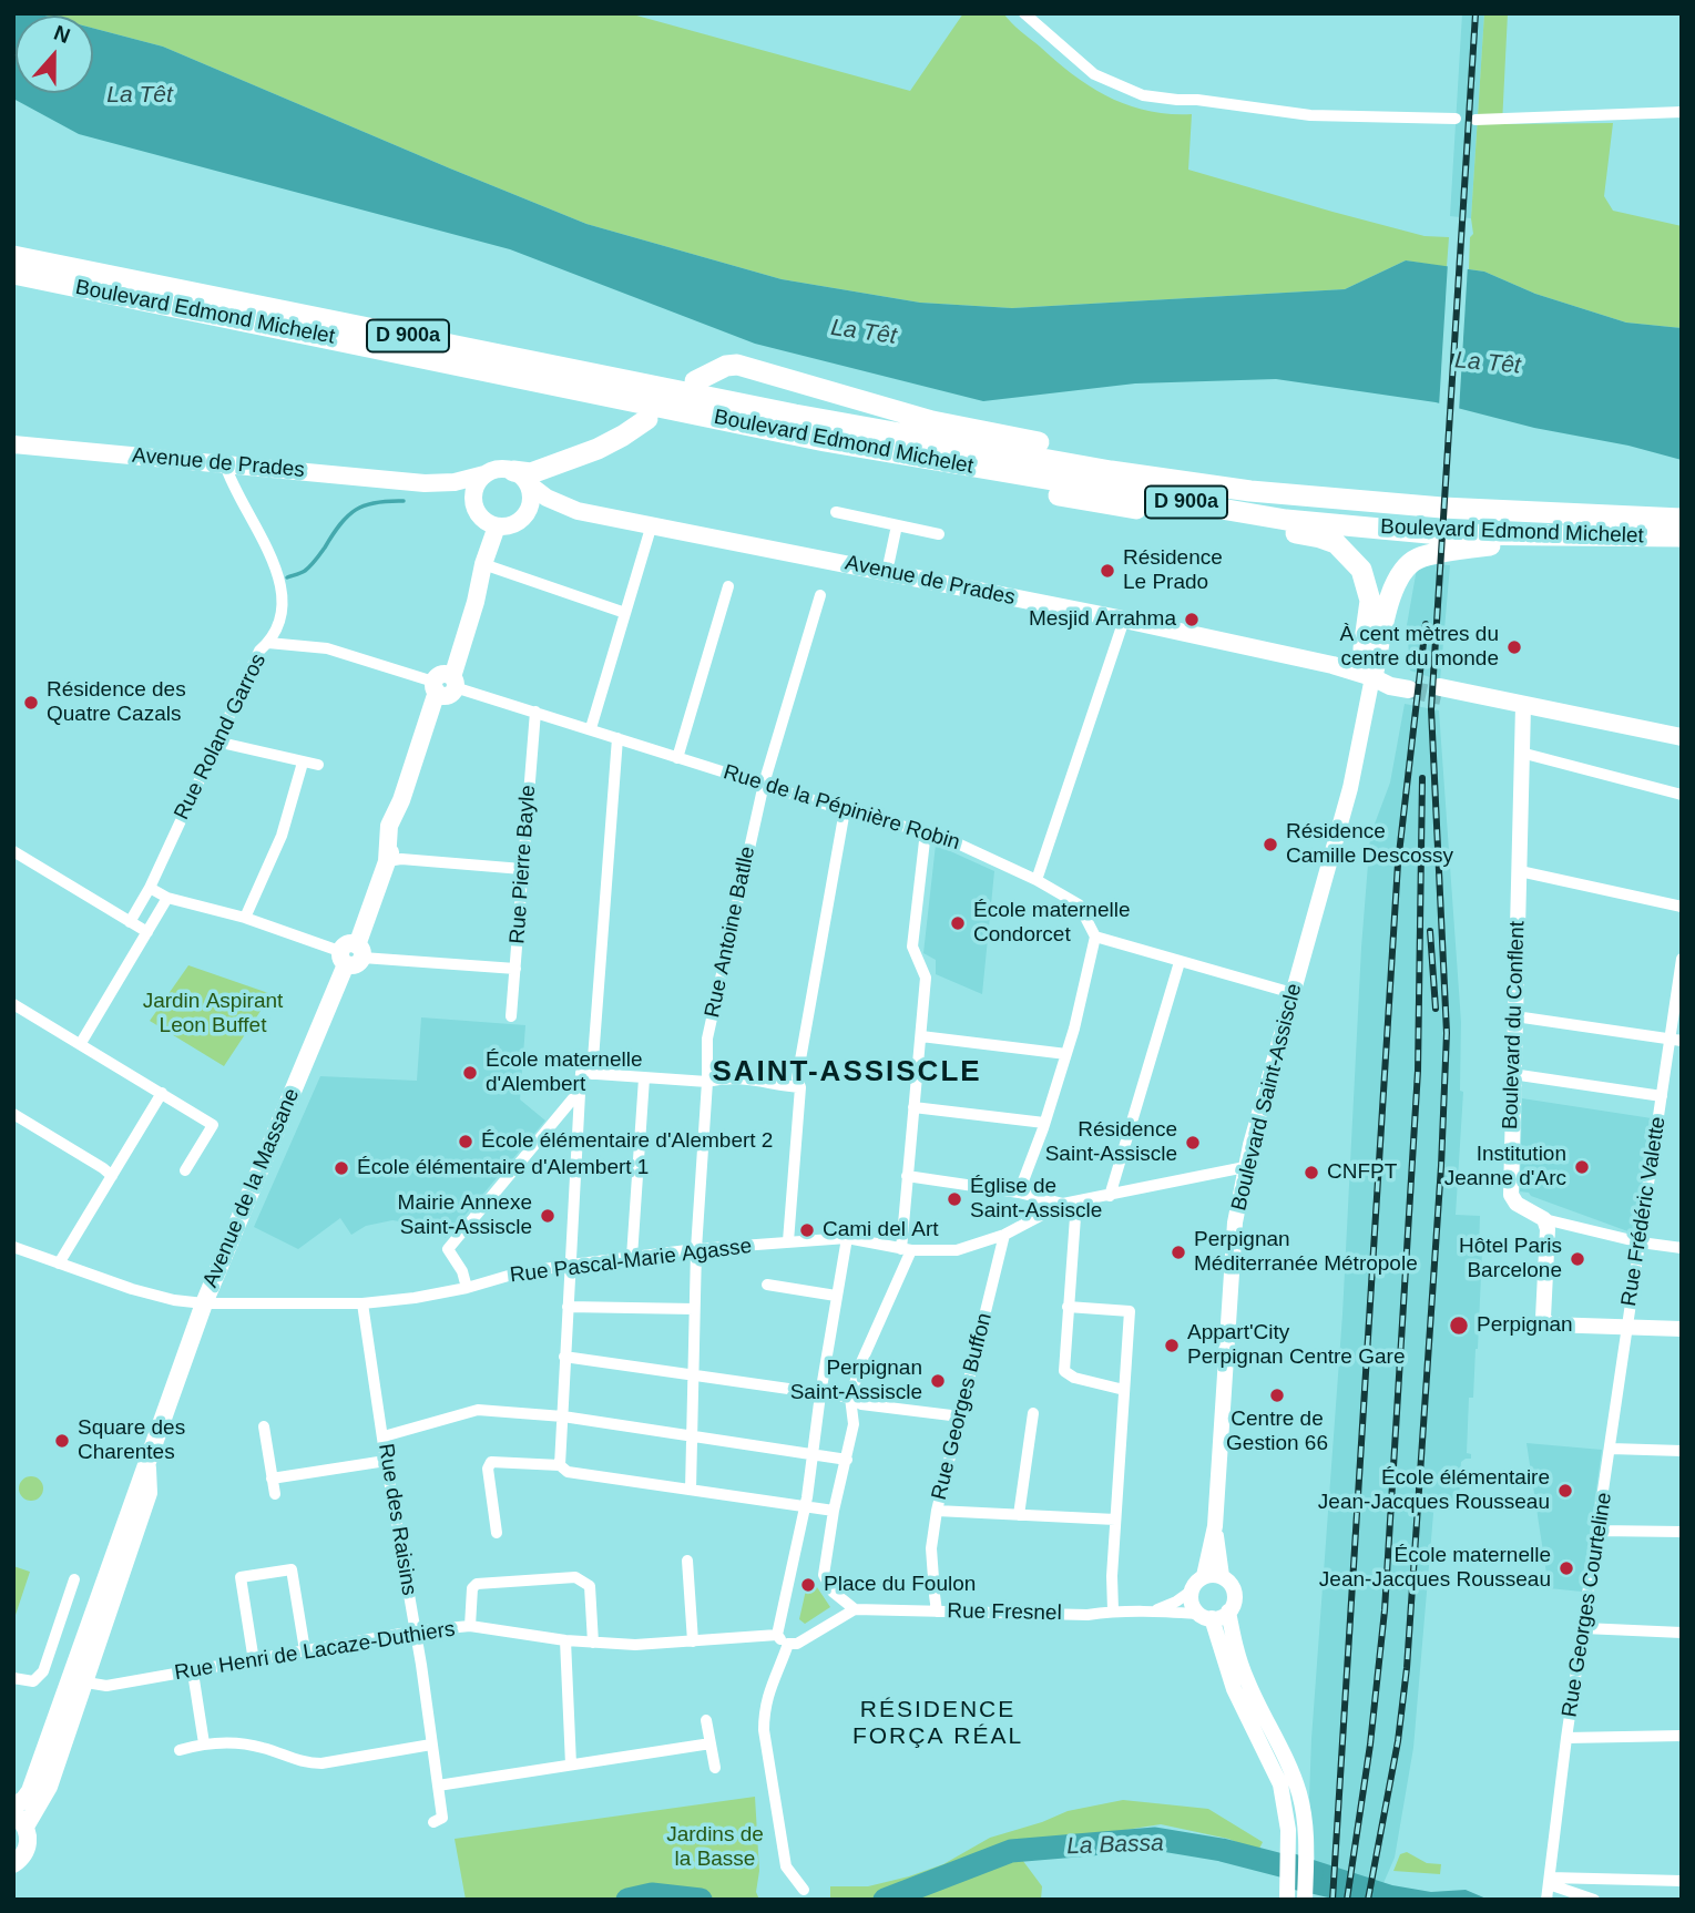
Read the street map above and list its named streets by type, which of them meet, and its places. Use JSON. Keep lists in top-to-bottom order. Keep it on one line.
{"streets":{"highway":["Boulevard Edmond Michelet","D 900a"],"main road":["Avenue de Prades","Avenue de la Massane"],"street":["Rue Roland Garros","Rue de la Pépinière Robin","Rue Pierre Bayle","Rue Antoine Batlle","Boulevard du Conflent","Boulevard Saint-Assiscle","Rue Frédéric Valette","Rue Pascal-Marie Agasse","Rue Georges Buffon","Rue des Raisins","Rue Georges Courteline","Rue Fresnel","Rue Henri de Lacaze-Duthiers"]},"crossings":[["Avenue de Prades","Rue Roland Garros"],["Avenue de Prades","Boulevard Saint-Assiscle"],["Avenue de Prades","Avenue de la Massane"],["Rue Roland Garros","Rue de la Pépinière Robin"],["Rue de la Pépinière Robin","Rue Pierre Bayle"],["Rue de la Pépinière Robin","Rue Antoine Batlle"],["Rue de la Pépinière Robin","Avenue de la Massane"],["Rue Antoine Batlle","Rue Pascal-Marie Agasse"],["Boulevard Saint-Assiscle","Rue Pascal-Marie Agasse"],["Boulevard Saint-Assiscle","Rue Fresnel"],["Avenue de la Massane","Rue Pascal-Marie Agasse"],["Avenue de la Massane","Rue Henri de Lacaze-Duthiers"],["Rue Frédéric Valette","Rue Georges Courteline"],["Rue Pascal-Marie Agasse","Rue Georges Buffon"],["Rue Pascal-Marie Agasse","Rue des Raisins"],["Rue des Raisins","Rue Henri de Lacaze-Duthiers"]],"districts":["SAINT-ASSISCLE","RÉSIDENCE FORÇA RÉAL"],"water":["La Têt","La Bassa"],"parks":["Jardin Aspirant Leon Buffet","Jardins de la Basse"],"places":["Résidence Le Prado","Mesjid Arrahma","À cent mètres du centre du monde","Résidence des Quatre Cazals","Résidence Camille Descossy","École maternelle Condorcet","École maternelle d'Alembert","École élémentaire d'Alembert 2","Résidence Saint-Assiscle","Institution Jeanne d'Arc","École élémentaire d'Alembert 1","CNFPT","Église de Saint-Assiscle","Mairie Annexe Saint-Assiscle","Cami del Art","Perpignan Méditerranée Métropole","Hôtel Paris Barcelone","Perpignan","Appart'City Perpignan Centre Gare","Perpignan Saint-Assiscle","Centre de Gestion 66","Square des Charentes","École élémentaire Jean-Jacques Rousseau","École maternelle Jean-Jacques Rousseau","Place du Foulon"],"north":"top"}
